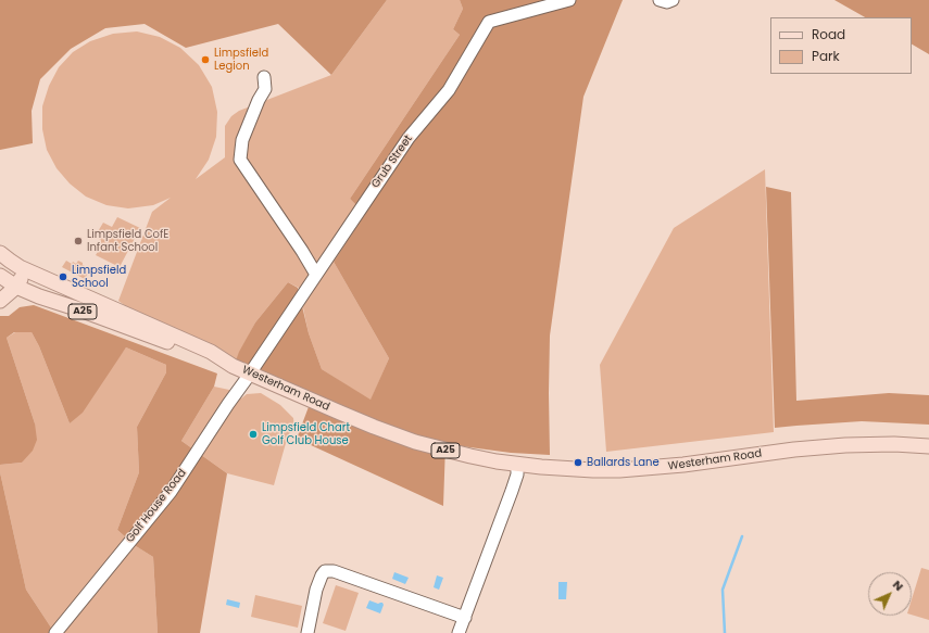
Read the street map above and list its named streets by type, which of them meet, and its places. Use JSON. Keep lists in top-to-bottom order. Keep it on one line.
{"streets":{"main road":["A25","Westerham Road"],"street":["Grub Street","Golf House Road"]},"crossings":[["Grub Street","Westerham Road"],["Grub Street","Golf House Road"],["Westerham Road","Golf House Road"]],"places":["Limpsfield Legion","Limpsfield CofE Infant School","Limpsfield School","Limpsfield Chart Golf Club House","Ballards Lane"],"legend":["Road","Park"],"north":"top right"}
